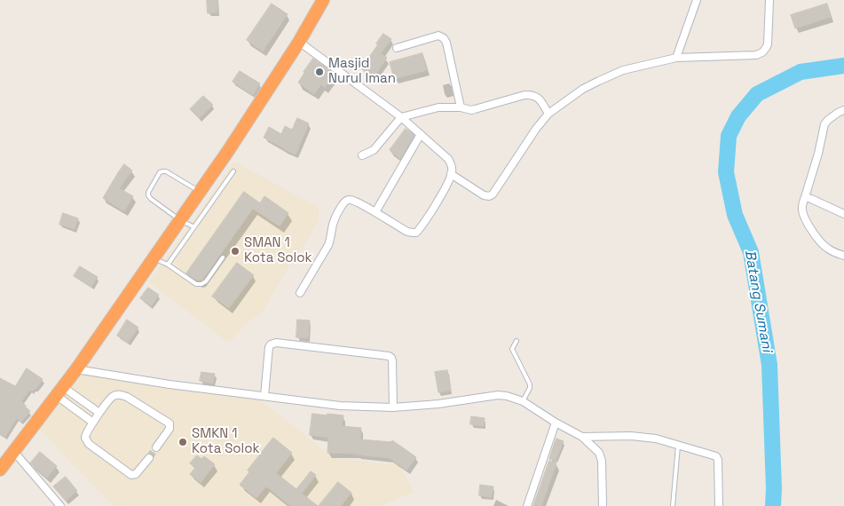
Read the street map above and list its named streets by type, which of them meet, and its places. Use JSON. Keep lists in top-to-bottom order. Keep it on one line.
{"water":["Batang Sumani"],"places":["Masjid Nurul Iman","SMAN 1 Kota Solok","SMKN 1 Kota Solok"]}
